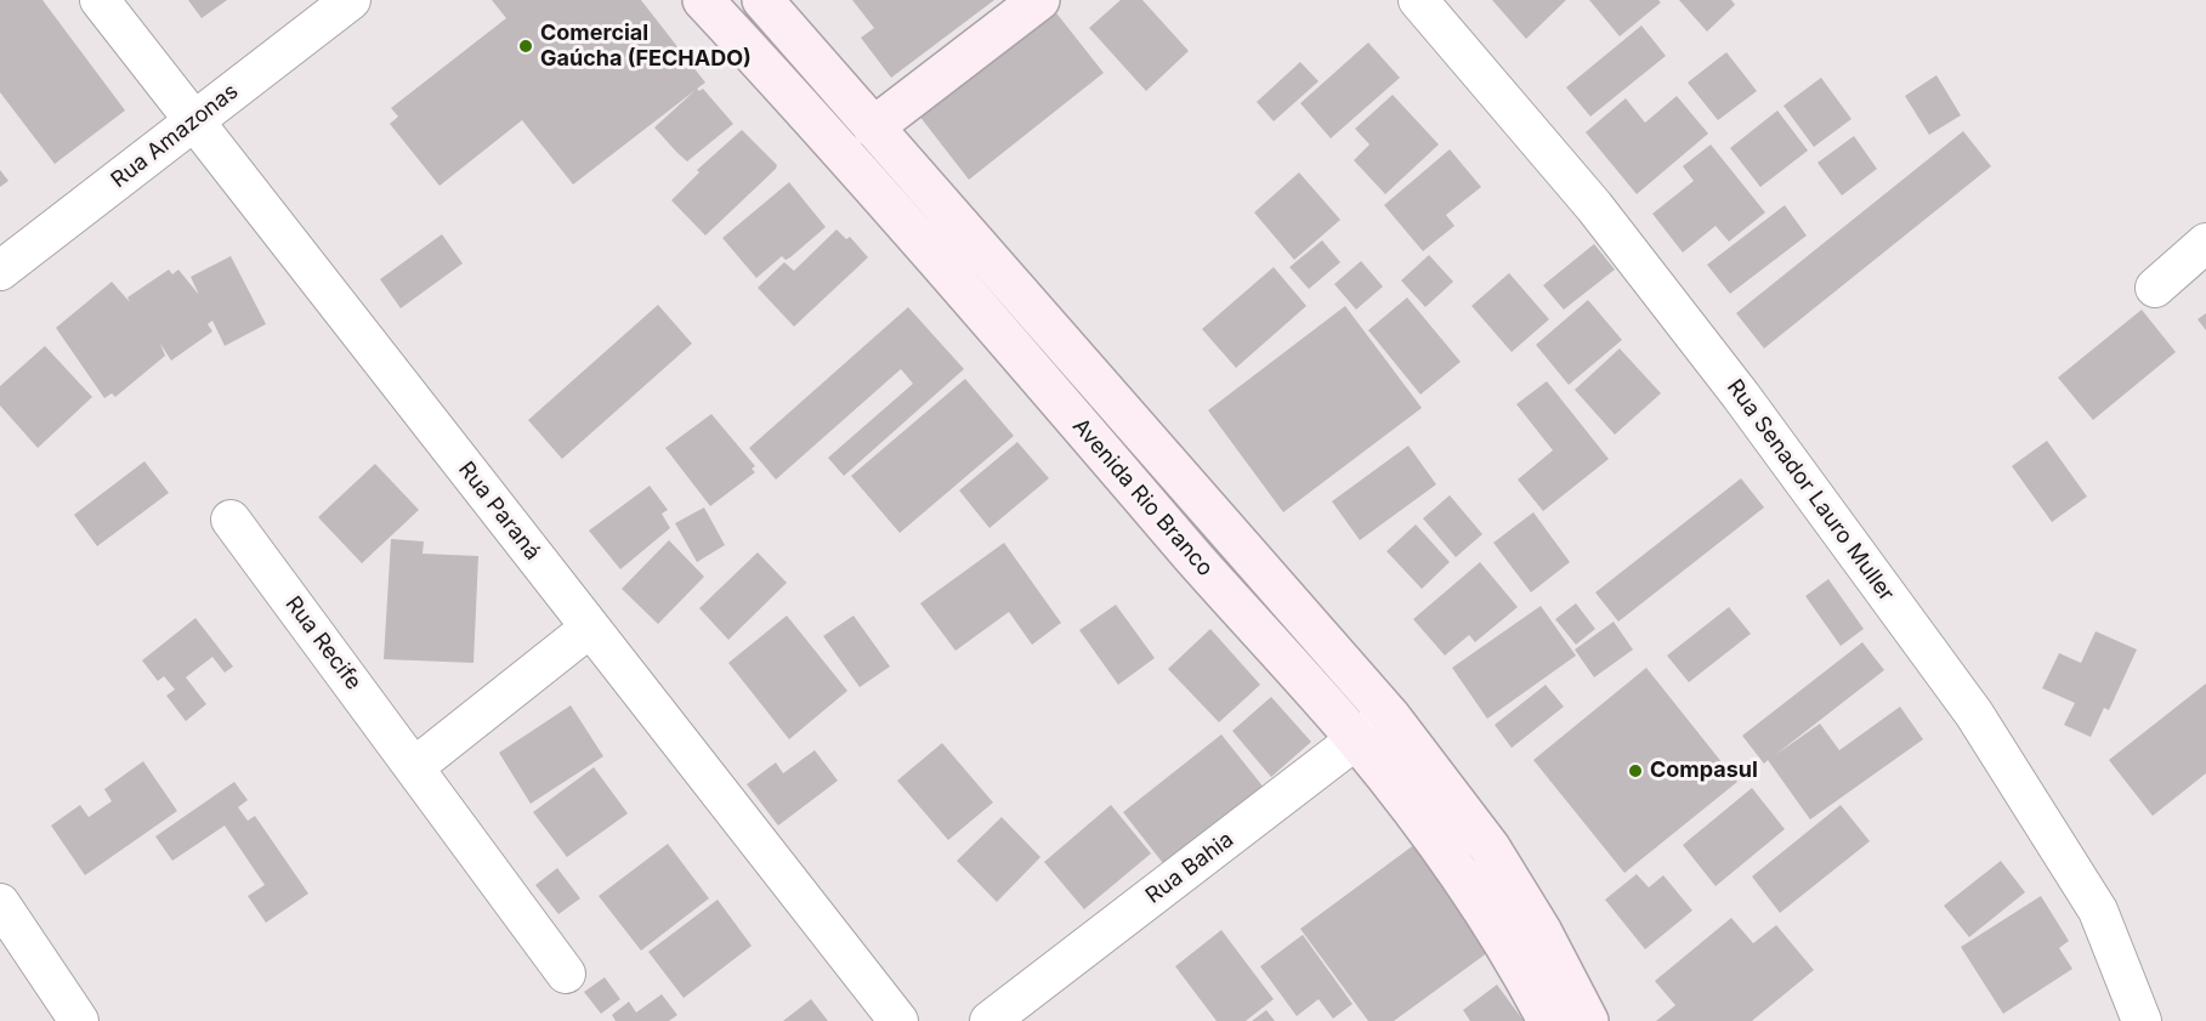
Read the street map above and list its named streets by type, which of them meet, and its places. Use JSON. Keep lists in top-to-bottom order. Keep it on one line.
{"streets":{"main road":["Avenida Rio Branco"],"street":["Rua Amazonas","Rua Senador Lauro Muller","Rua Paraná","Rua Recife","Rua Bahia"]},"crossings":[["Rua Amazonas","Rua Paraná"],["Avenida Rio Branco","Rua Bahia"]],"places":["Comercial Gaúcha (FECHADO)","Compasul"]}
